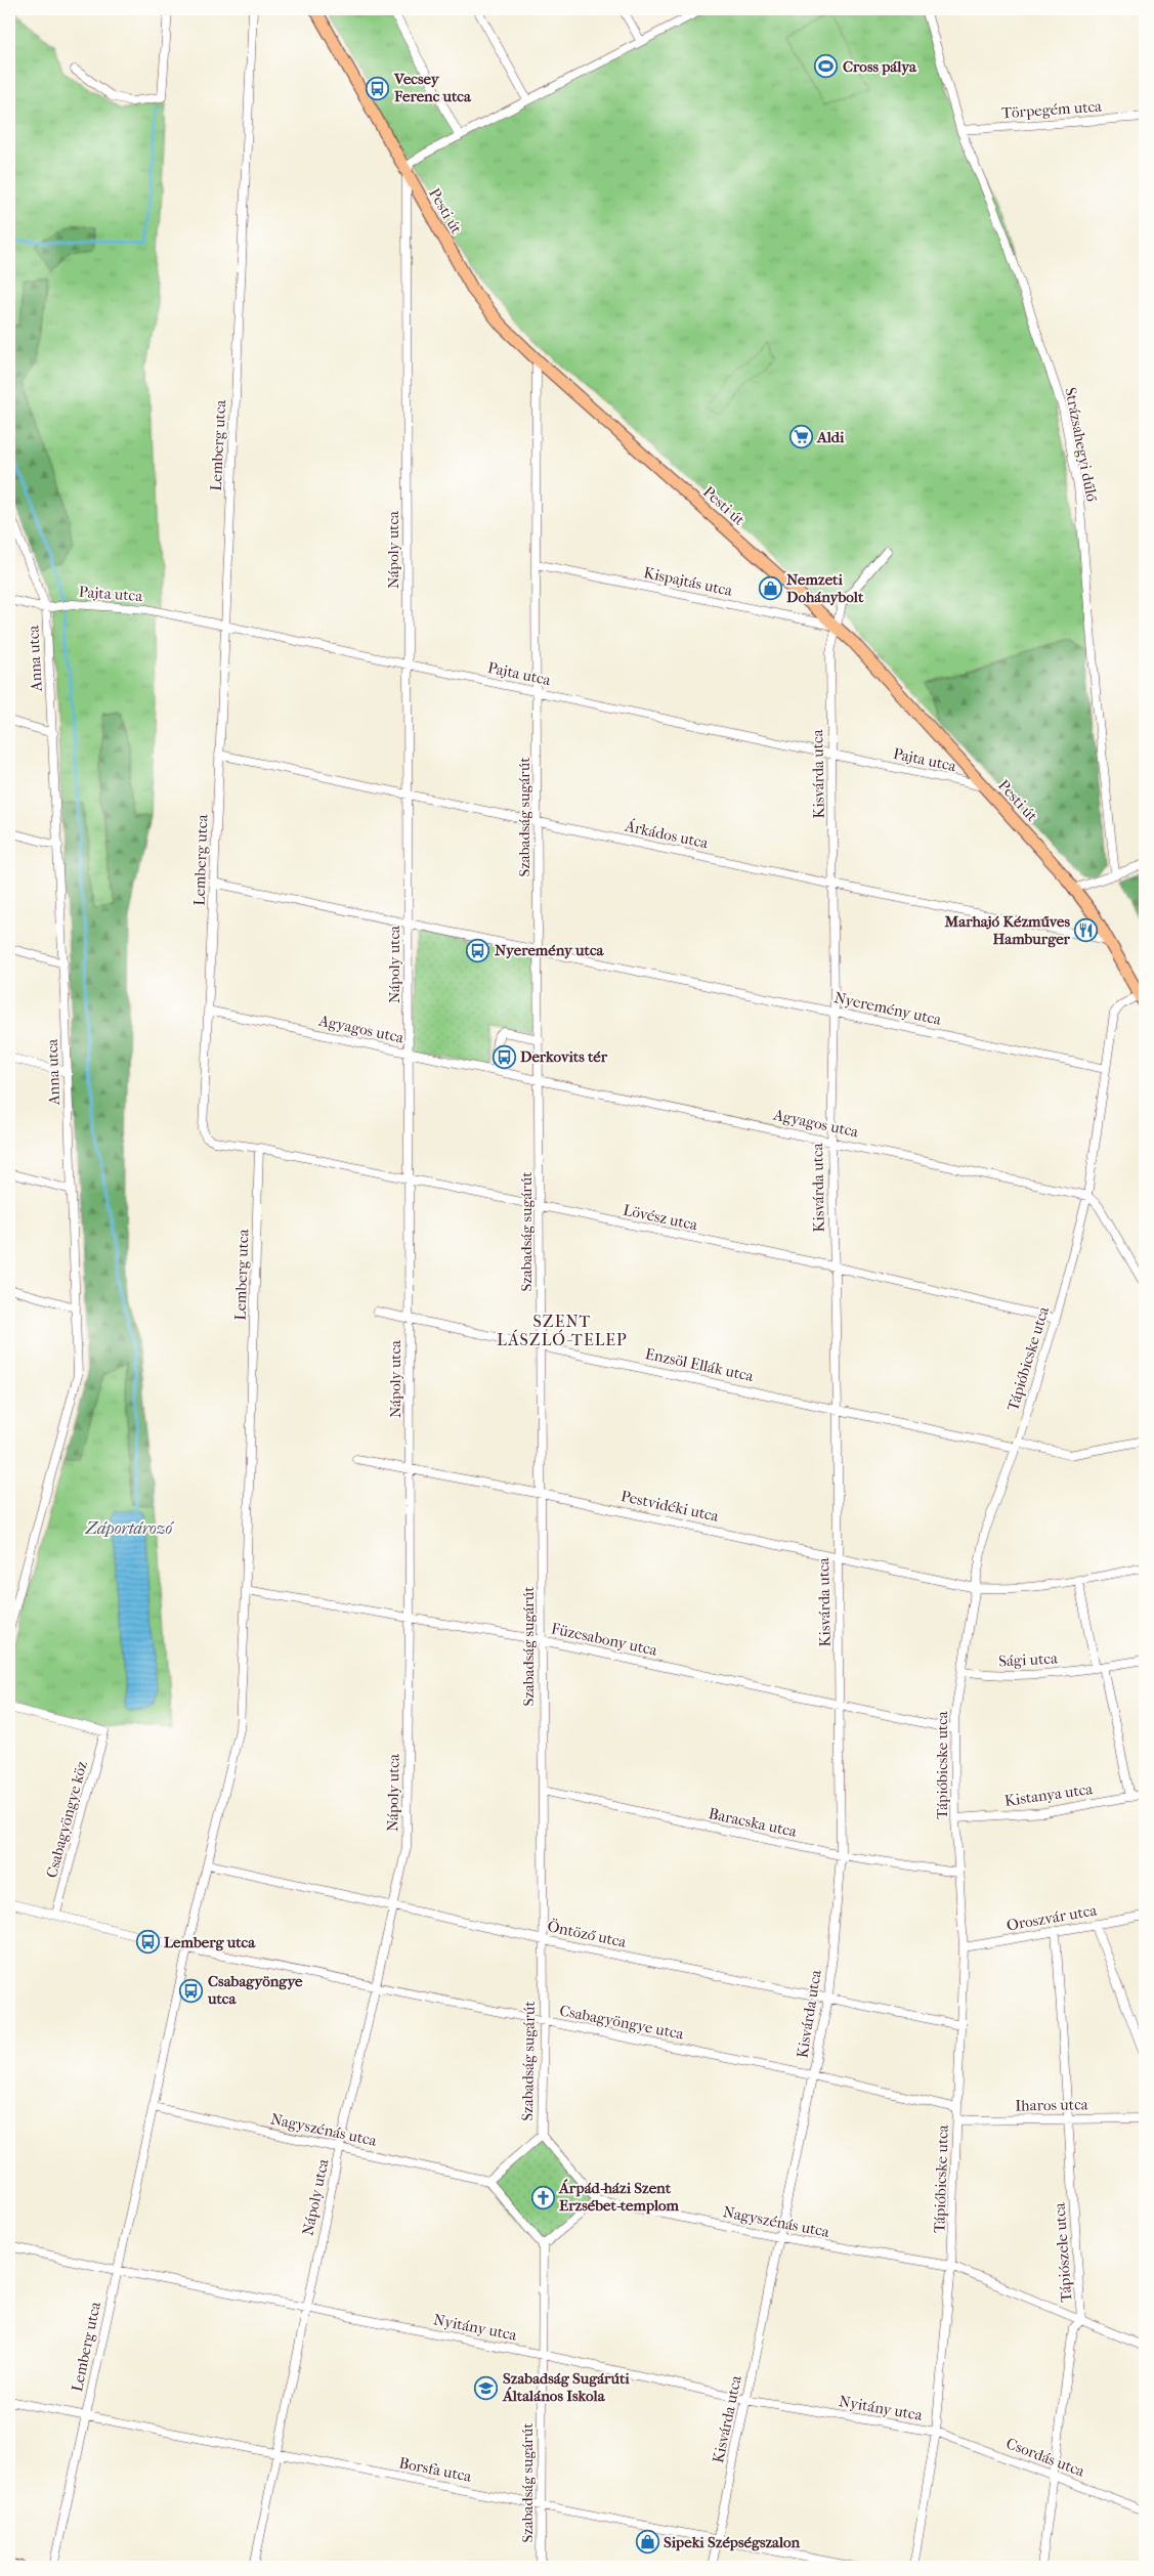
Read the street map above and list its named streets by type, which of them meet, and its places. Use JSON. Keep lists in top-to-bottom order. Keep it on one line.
{"streets":{"main road":["Pesti út"],"street":["Törpegém utca","Strázsahegyi dűlő","Lemberg utca","Nápoly utca","Kispajtás utca","Pajta utca","Anna utca","Kisvárda utca","Szabadság sugárút","Árkádos utca","Nyeremény utca","Agyagos utca","Lövész utca","Tápióbicske utca","Enzsöl Ellák utca","Pestvidéki utca","Füzesabony utca","Sági utca","Kistanya utca","Csabagyöngye köz","Baracska utca","Oroszvár utca","Öntöző utca","Csabagyöngye utca","Iharos utca","Nagyszénás utca","Tápiószele utca","Nyitány utca","Csordás utca","Borsfa utca"]},"crossings":[["Törpegém utca","Strázsahegyi dűlő"],["Pesti út","Nápoly utca"],["Pesti út","Kispajtás utca"],["Pesti út","Pajta utca"],["Pesti út","Kisvárda utca"],["Pesti út","Szabadság sugárút"],["Pesti út","Árkádos utca"],["Pesti út","Tápióbicske utca"],["Lemberg utca","Pajta utca"],["Lemberg utca","Árkádos utca"],["Lemberg utca","Nyeremény utca"],["Lemberg utca","Agyagos utca"],["Lemberg utca","Lövész utca"],["Lemberg utca","Füzesabony utca"],["Lemberg utca","Öntöző utca"],["Lemberg utca","Csabagyöngye utca"],["Lemberg utca","Nagyszénás utca"],["Lemberg utca","Nyitány utca"],["Lemberg utca","Borsfa utca"],["Nápoly utca","Pajta utca"],["Nápoly utca","Árkádos utca"],["Nápoly utca","Nyeremény utca"],["Nápoly utca","Agyagos utca"],["Nápoly utca","Lövész utca"],["Nápoly utca","Enzsöl Ellák utca"],["Nápoly utca","Pestvidéki utca"],["Nápoly utca","Füzesabony utca"],["Nápoly utca","Öntöző utca"],["Nápoly utca","Csabagyöngye utca"],["Nápoly utca","Nagyszénás utca"],["Nápoly utca","Nyitány utca"],["Nápoly utca","Borsfa utca"],["Kispajtás utca","Kisvárda utca"],["Kispajtás utca","Szabadság sugárút"],["Pajta utca","Anna utca"],["Pajta utca","Kisvárda utca"],["Pajta utca","Szabadság sugárút"],["Kisvárda utca","Árkádos utca"],["Kisvárda utca","Nyeremény utca"],["Kisvárda utca","Agyagos utca"],["Kisvárda utca","Lövész utca"],["Kisvárda utca","Enzsöl Ellák utca"],["Kisvárda utca","Pestvidéki utca"],["Kisvárda utca","Füzesabony utca"],["Kisvárda utca","Baracska utca"],["Kisvárda utca","Öntöző utca"],["Kisvárda utca","Csabagyöngye utca"],["Kisvárda utca","Nagyszénás utca"],["Kisvárda utca","Nyitány utca"],["Kisvárda utca","Borsfa utca"],["Szabadság sugárút","Árkádos utca"],["Szabadság sugárút","Nyeremény utca"],["Szabadság sugárút","Agyagos utca"],["Szabadság sugárút","Lövész utca"],["Szabadság sugárút","Enzsöl Ellák utca"],["Szabadság sugárút","Pestvidéki utca"],["Szabadság sugárút","Füzesabony utca"],["Szabadság sugárút","Baracska utca"],["Szabadság sugárút","Öntöző utca"],["Szabadság sugárút","Csabagyöngye utca"],["Szabadság sugárút","Nyitány utca"],["Szabadság sugárút","Borsfa utca"],["Nyeremény utca","Tápióbicske utca"],["Agyagos utca","Tápióbicske utca"],["Lövész utca","Tápióbicske utca"],["Tápióbicske utca","Enzsöl Ellák utca"],["Tápióbicske utca","Pestvidéki utca"],["Tápióbicske utca","Füzesabony utca"],["Tápióbicske utca","Sági utca"],["Tápióbicske utca","Kistanya utca"],["Tápióbicske utca","Baracska utca"],["Tápióbicske utca","Oroszvár utca"],["Tápióbicske utca","Öntöző utca"],["Tápióbicske utca","Csabagyöngye utca"],["Tápióbicske utca","Iharos utca"],["Tápióbicske utca","Nagyszénás utca"],["Tápióbicske utca","Nyitány utca"],["Tápióbicske utca","Csordás utca"],["Csabagyöngye köz","Csabagyöngye utca"],["Oroszvár utca","Tápiószele utca"],["Iharos utca","Tápiószele utca"],["Nagyszénás utca","Tápiószele utca"],["Tápiószele utca","Csordás utca"],["Nyitány utca","Csordás utca"]],"districts":["SZENT LÁSZLÓ-TELEP"],"water":["Záportározó"],"places":{"sports":["Cross pálya"],"bus stop":["Vecsey Ferenc utca","Nyeremény utca","Derkovits tér","Lemberg utca","Csabagyöngye utca"],"supermarket":["Aldi"],"shop":["Nemzeti Dohánybolt","Sipeki Szépségszalon"],"restaurant":["Marhajó Kézműves Hamburger"],"church":["Árpád-házi Szent Erzsébet-templom"],"school or university":["Szabadság Sugárúti Általános Iskola"]}}
